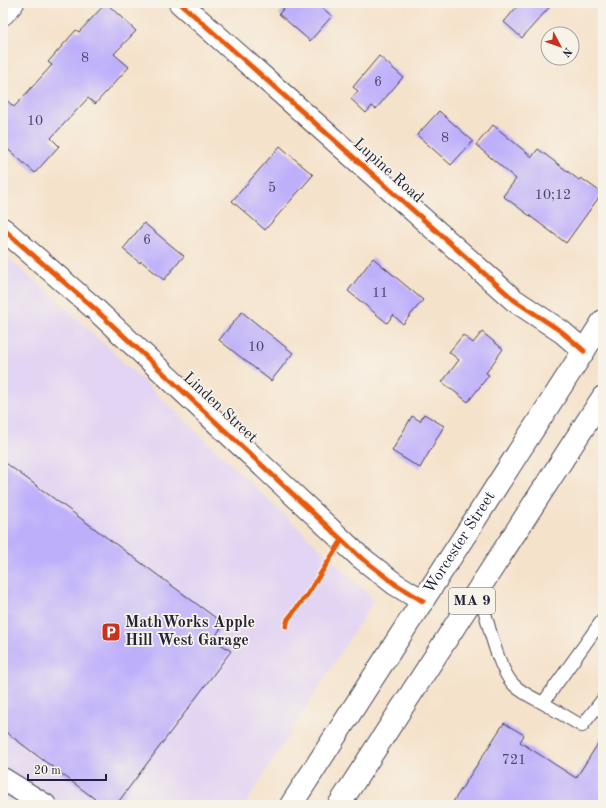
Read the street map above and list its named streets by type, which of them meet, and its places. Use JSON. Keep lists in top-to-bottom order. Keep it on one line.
{"streets":{"main road":["Lupine Road","Linden Street","Worcester Street","MA 9"]},"crossings":[["Lupine Road","Worcester Street"],["Linden Street","Worcester Street"]],"places":{"parking":["MathWorks Apple Hill West Garage"]},"house_numbers":["8","6","10","8","5","10;12","6","11","10","721"],"scale_bar":"20 m","north":"bottom right"}
